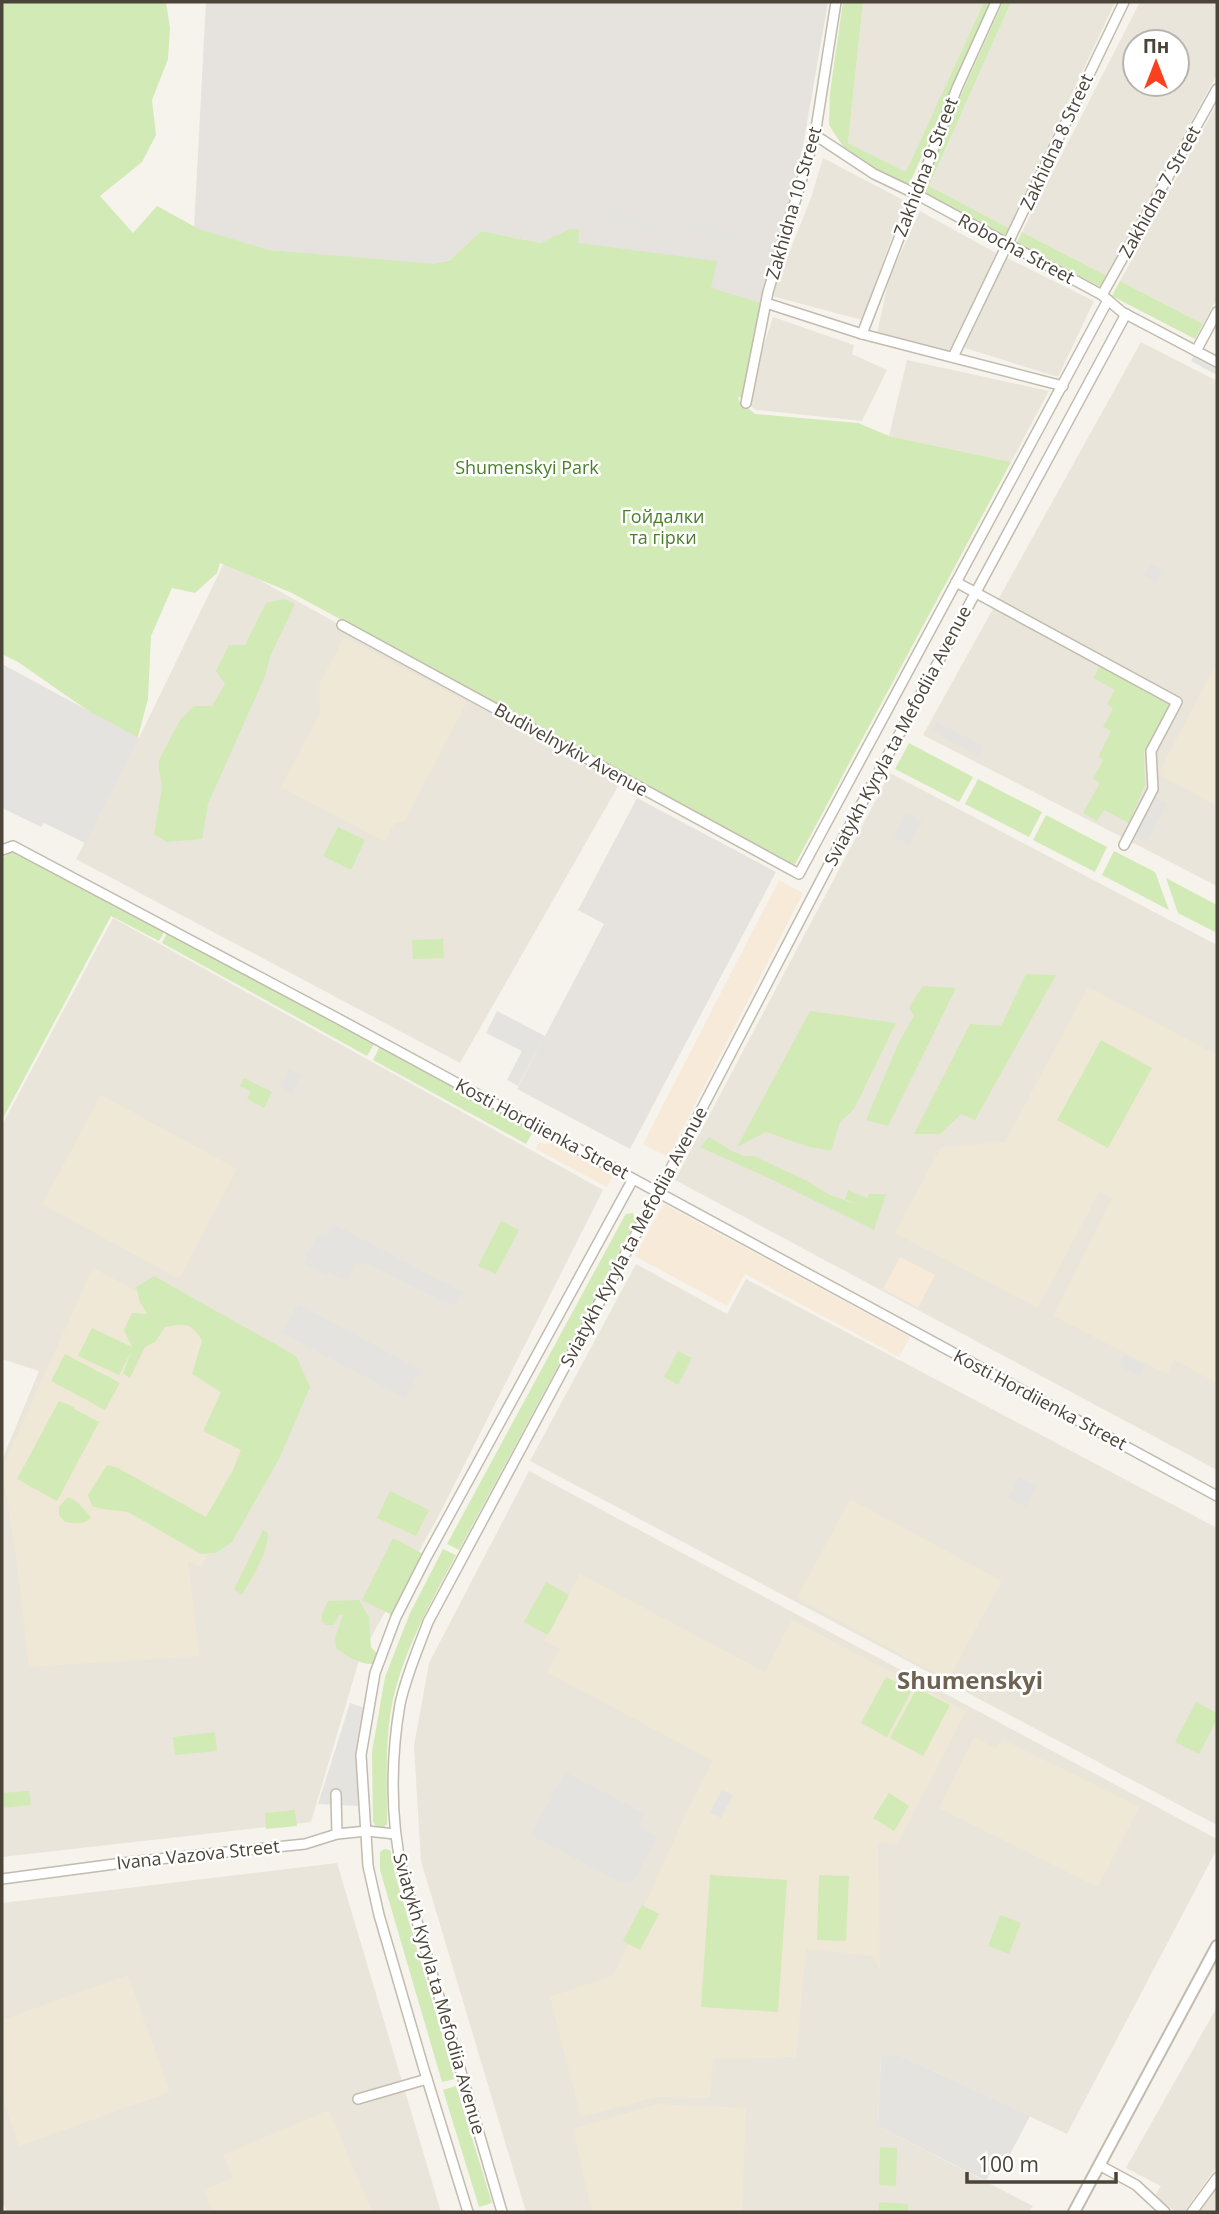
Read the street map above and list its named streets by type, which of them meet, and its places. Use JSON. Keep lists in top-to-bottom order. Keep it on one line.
{"streets":{"street":["Zakhidna 8 Street","Zakhidna 9 Street","Zakhidna 7 Street","Zakhidna 10 Street","Robocha Street","Sviatykh Kyryla ta Mefodiia Avenue","Budivelnykiv Avenue","Kosti Hordiienka Street","Ivana Vazova Street"]},"crossings":[["Zakhidna 8 Street","Robocha Street"],["Zakhidna 9 Street","Robocha Street"],["Zakhidna 7 Street","Robocha Street"],["Zakhidna 7 Street","Budivelnykiv Avenue"],["Zakhidna 10 Street","Robocha Street"],["Robocha Street","Sviatykh Kyryla ta Mefodiia Avenue"],["Sviatykh Kyryla ta Mefodiia Avenue","Kosti Hordiienka Street"],["Sviatykh Kyryla ta Mefodiia Avenue","Ivana Vazova Street"]],"districts":["Shumenskyi"],"parks":["Shumenskyi Park","Гойдалки та гірки"],"scale_bar":"100 m","north":"top"}
